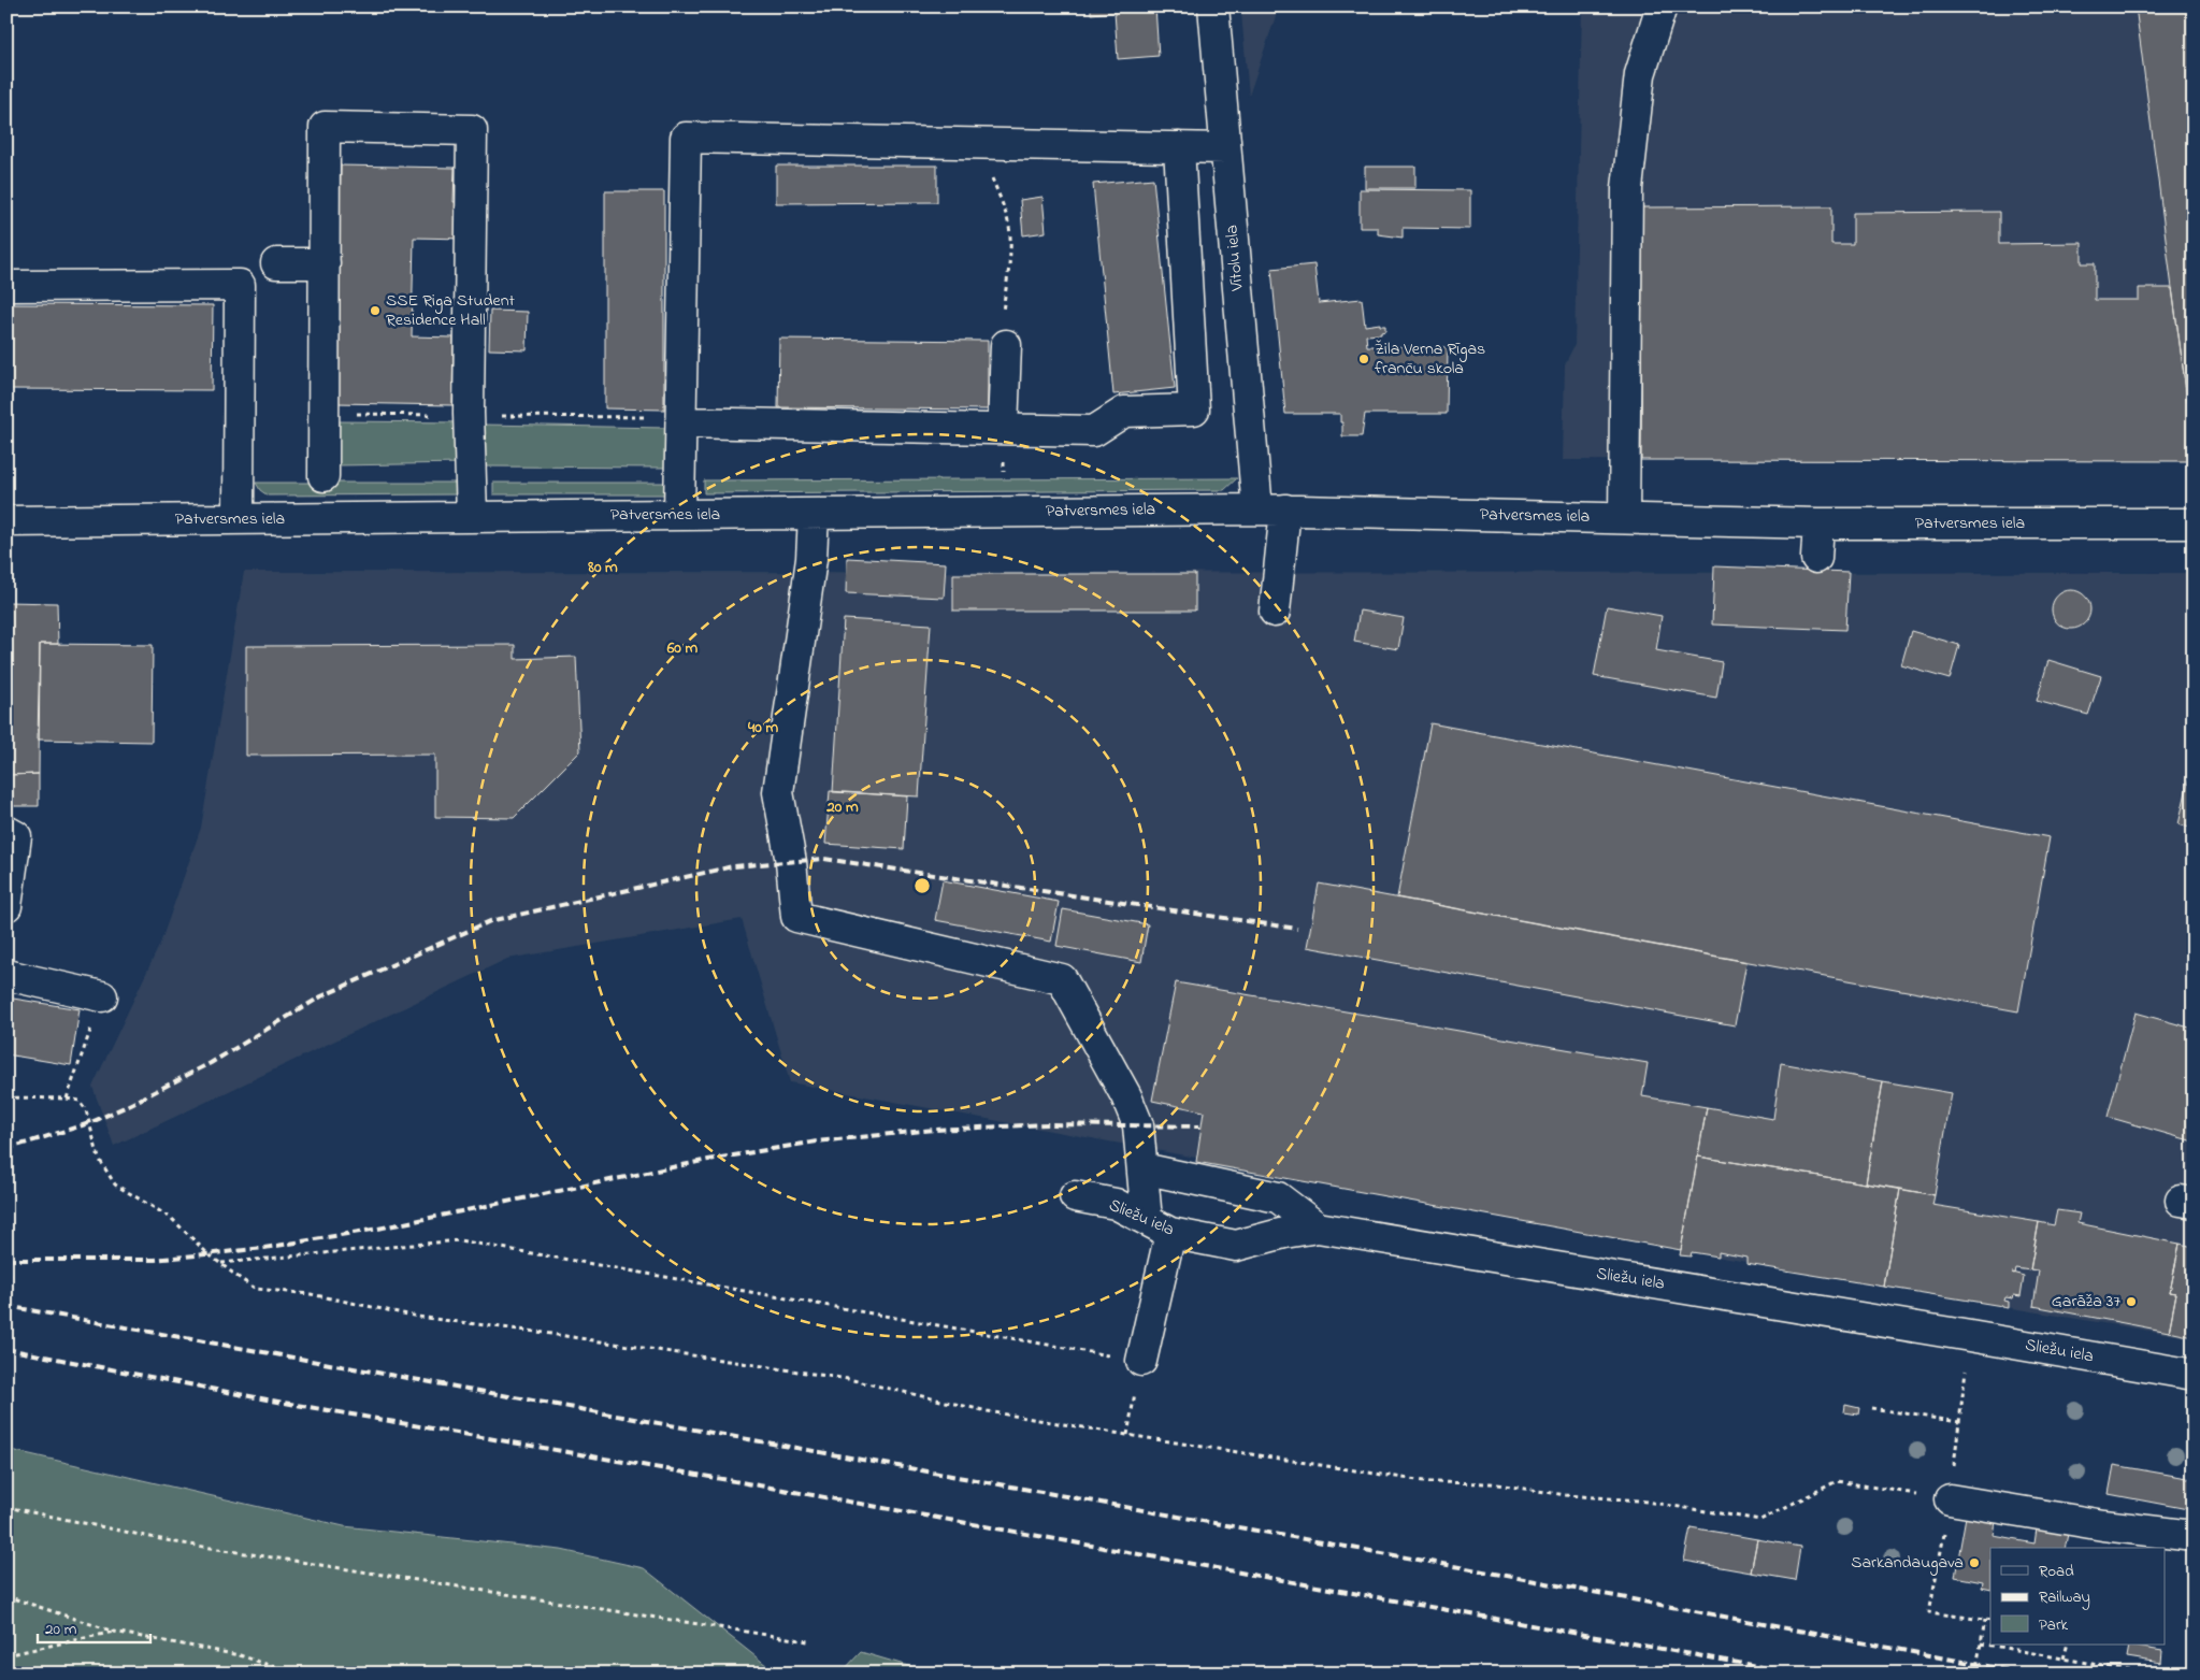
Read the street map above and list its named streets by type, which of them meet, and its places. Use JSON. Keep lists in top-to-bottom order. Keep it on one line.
{"streets":{"street":["Vītolu iela","Patversmes iela","Sliežu iela"]},"crossings":[["Vītolu iela","Patversmes iela"]],"places":["SSE Riga Student Residence Hall","Žila Verna Rīgas franču skola","Garāža 37","Sarkandaugava"],"legend":["Road","Railway","Park"],"scale_bar":"20 m","rings":["80 m","60 m","40 m","20 m"]}
